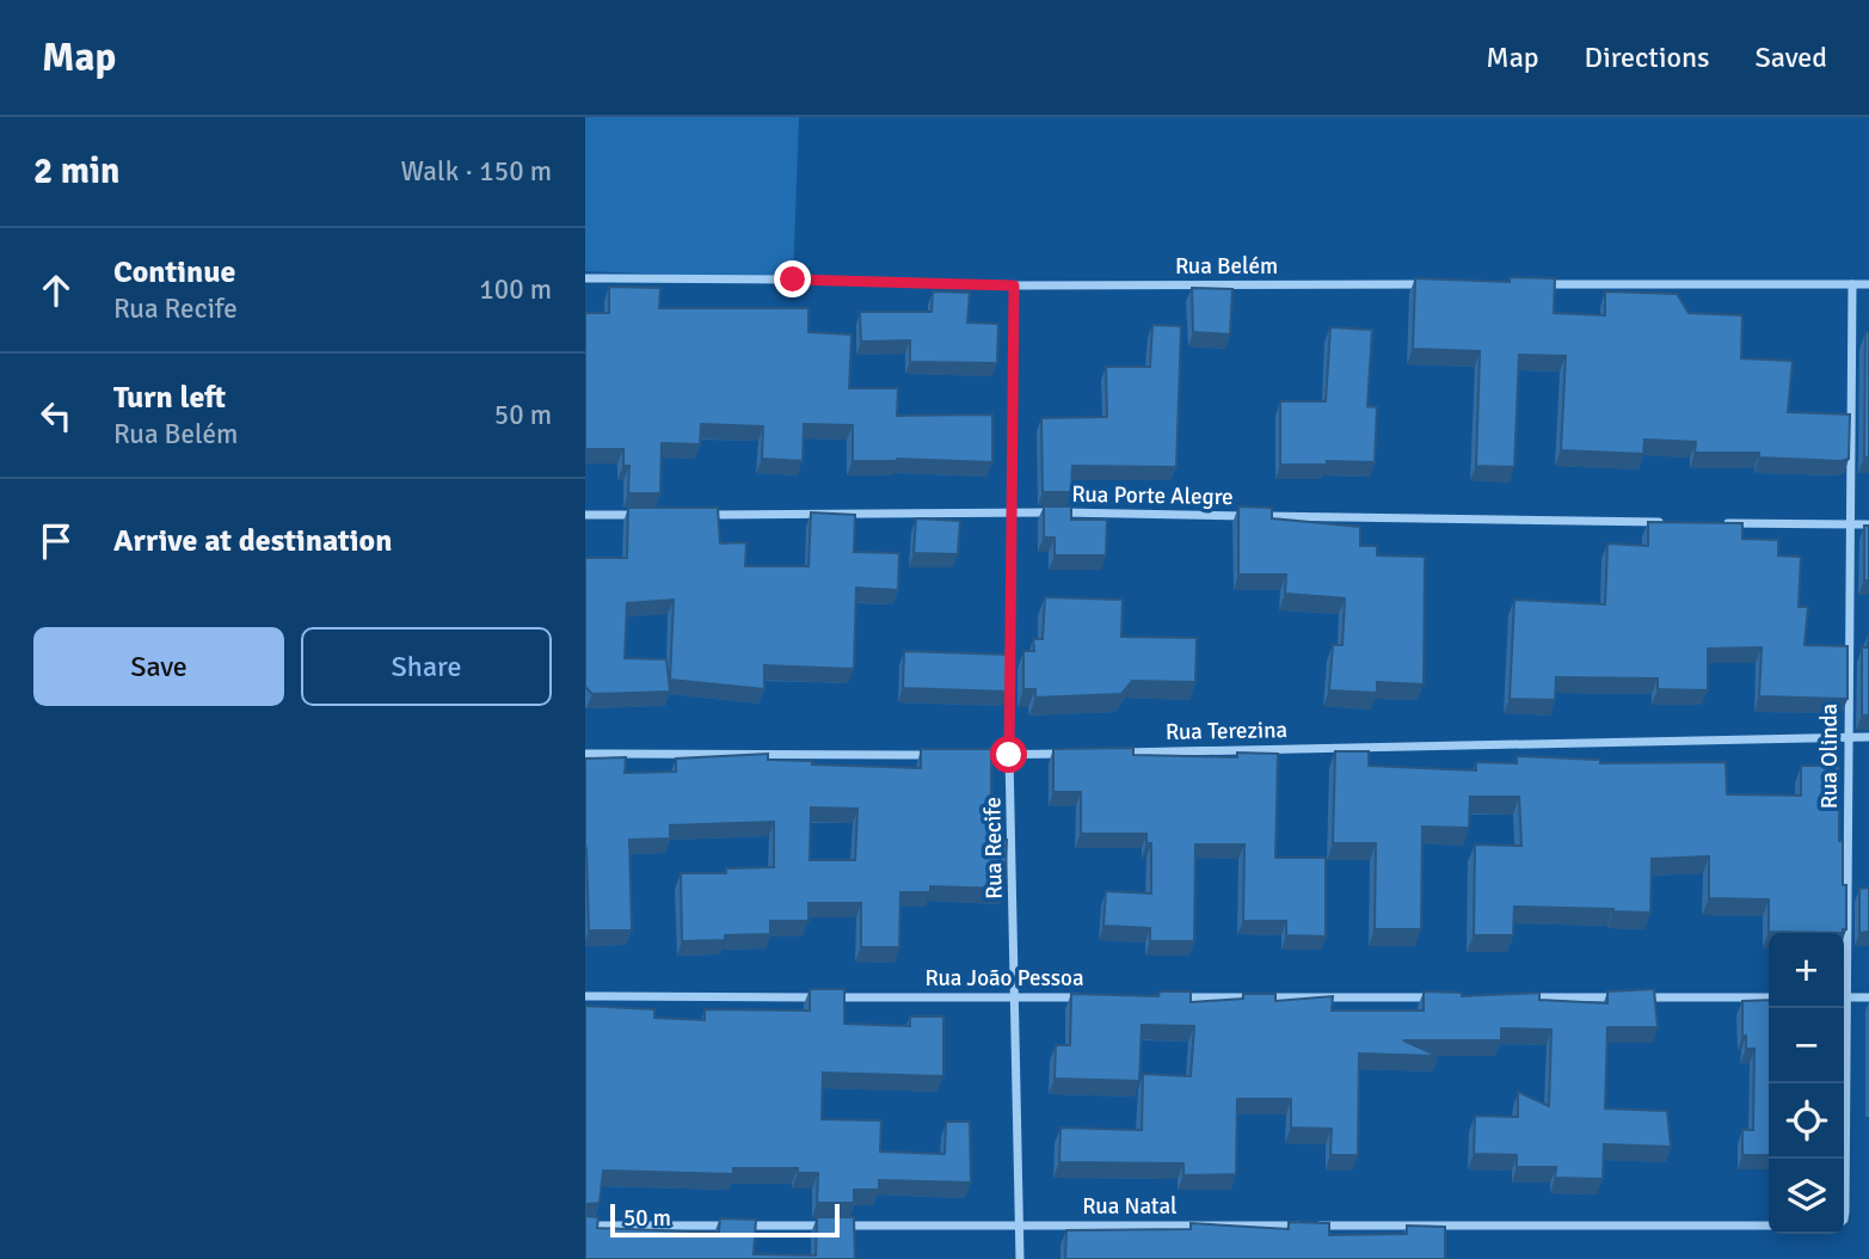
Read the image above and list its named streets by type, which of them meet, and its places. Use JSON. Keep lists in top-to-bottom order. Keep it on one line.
{"streets":{"street":["Rua Belém","Rua Porte Alegre","Rua Terezina","Rua Olinda","Rua Recife","Rua João Pessoa","Rua Natal"]},"crossings":[["Rua Belém","Rua Recife"],["Rua Porte Alegre","Rua Recife"],["Rua Terezina","Rua Olinda"],["Rua Recife","Rua João Pessoa"],["Rua Recife","Rua Natal"]],"scale_bar":"50 m","page":{"header":"Map","nav":["Map","Directions","Saved"],"heading":["2 min","Walk · 150 m"],"list":[["Continue","Rua Recife","100 m"],["Turn left","Rua Belém","50 m"],"Arrive at destination"],"buttons":["Save","Share"],"map_buttons":["+","−"],"scale":"50 m"}}
